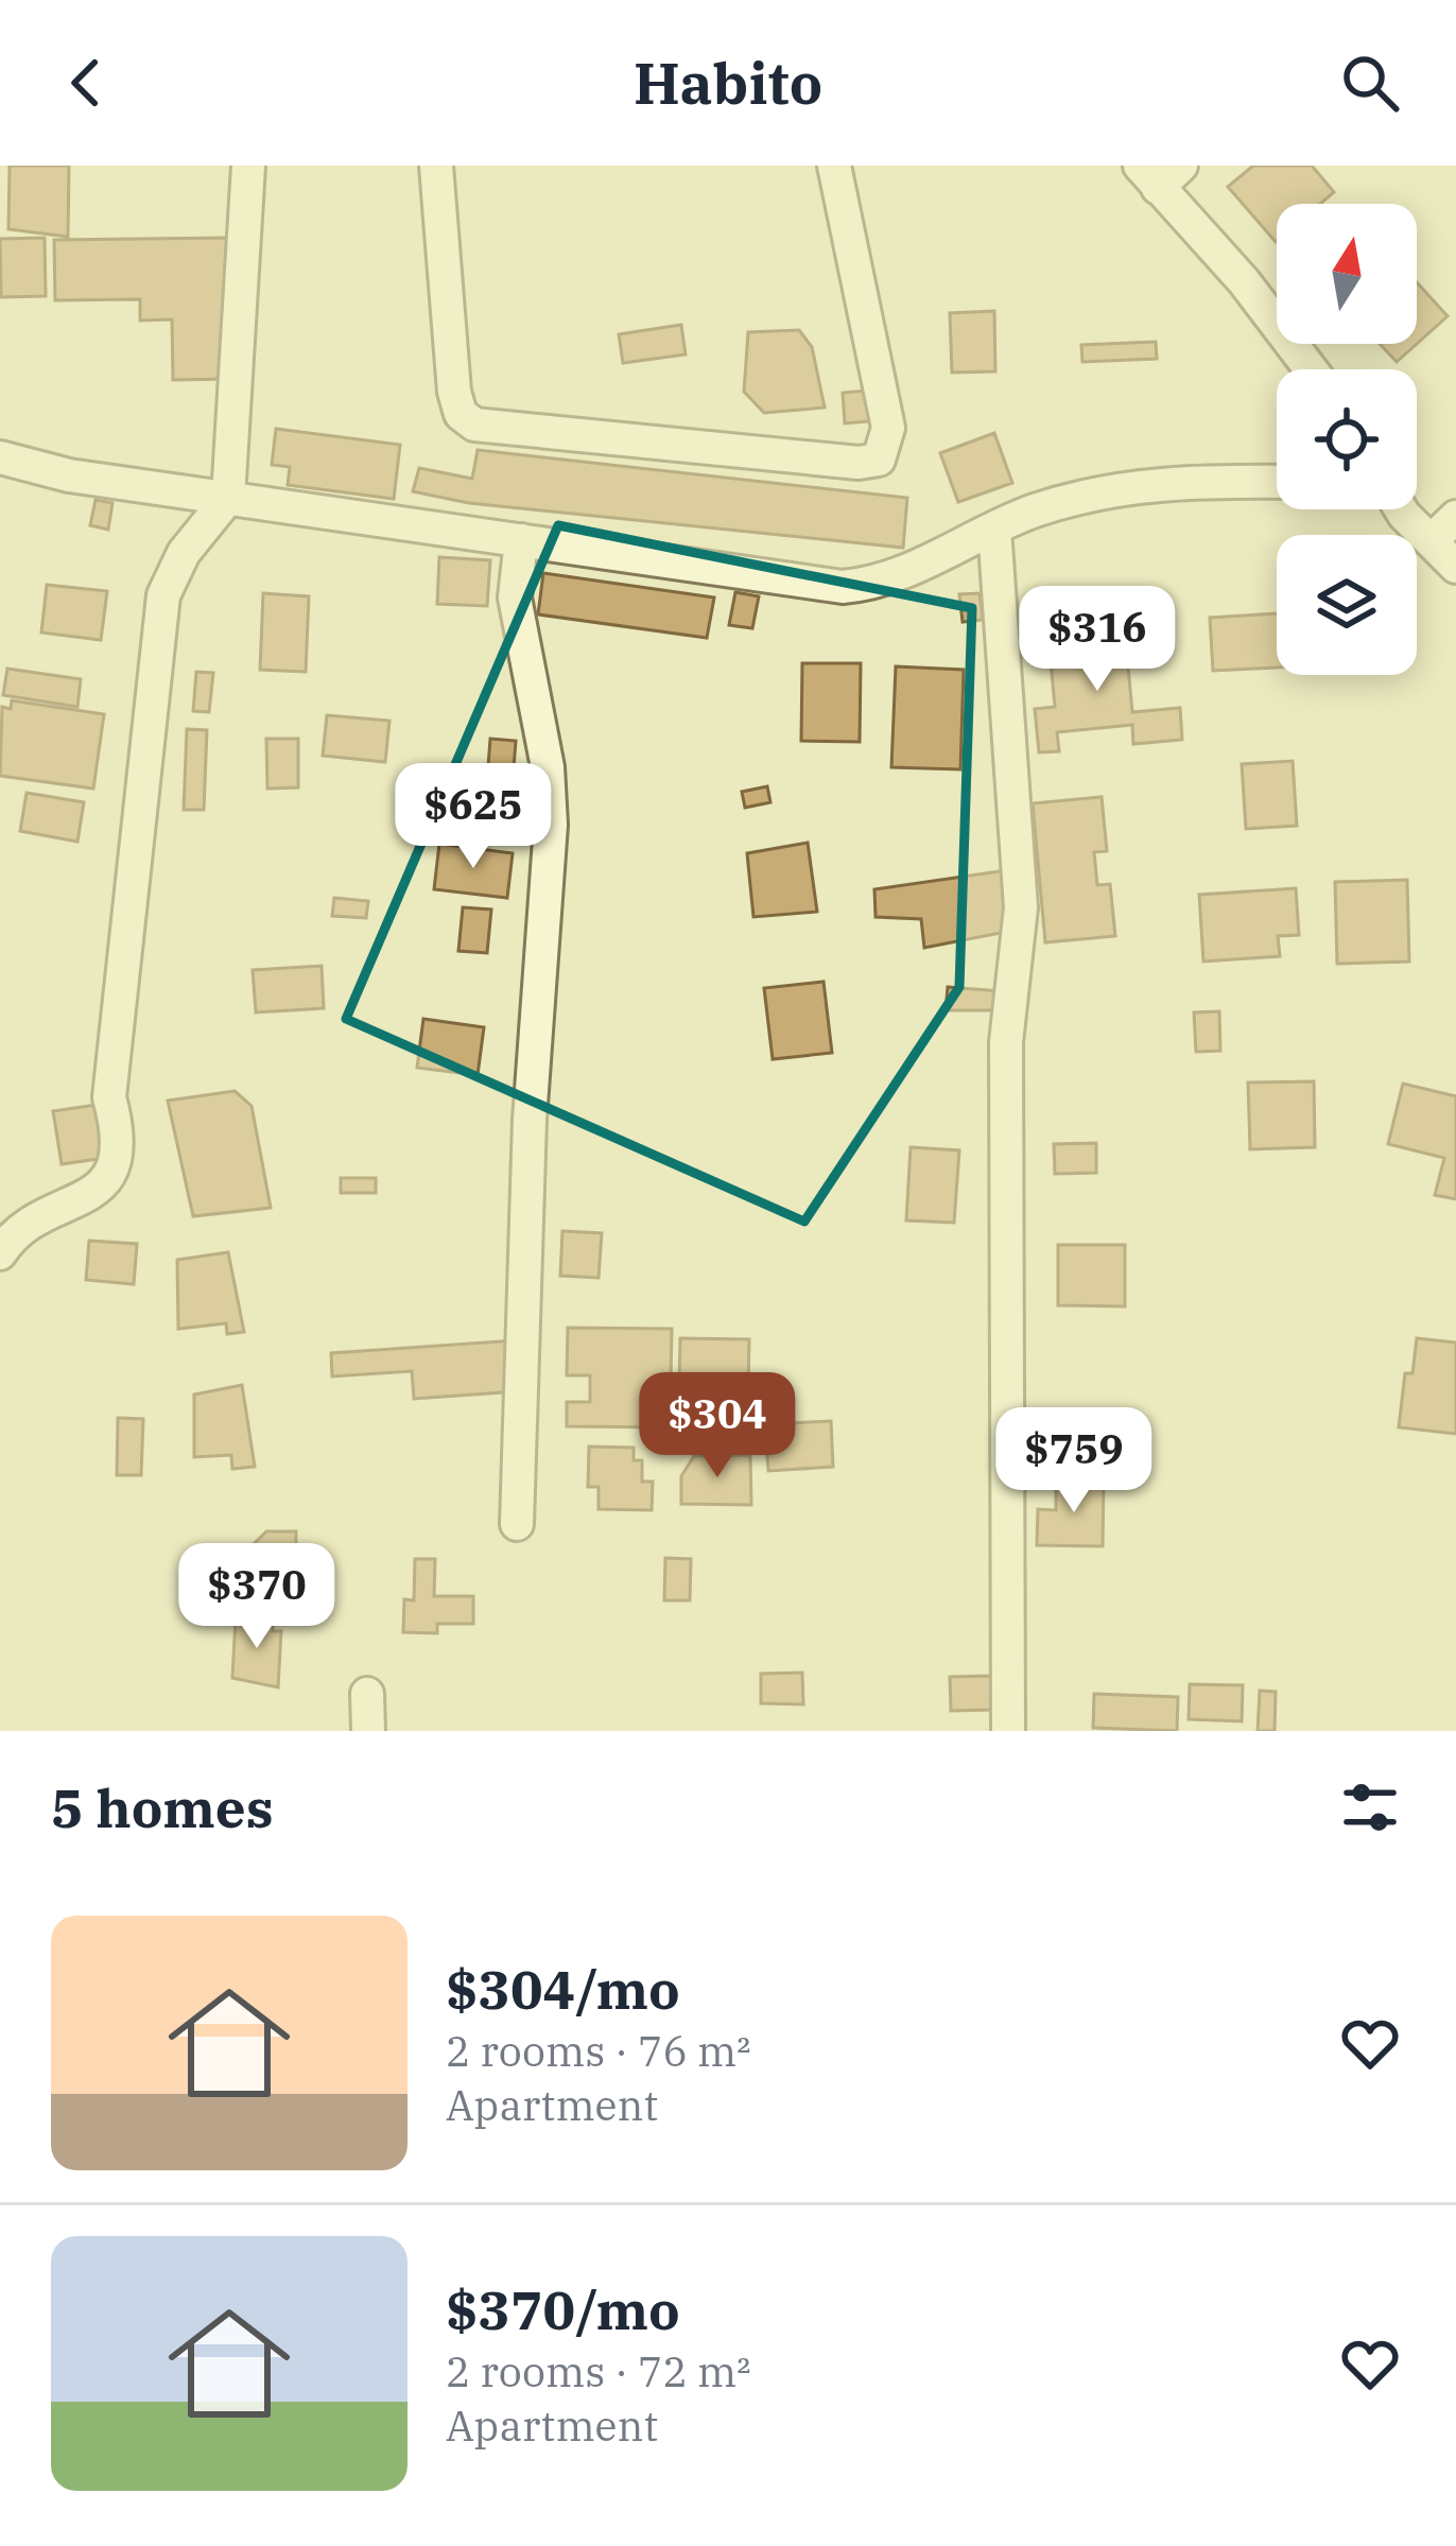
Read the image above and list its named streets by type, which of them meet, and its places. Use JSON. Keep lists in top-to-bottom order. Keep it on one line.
{"north":"top","page":{"header":"Habito","price":["$316","$625","$304","$759","$370"],"heading":"5 homes","list":[{"name":"$304/mo","note":"2 rooms · 76 m² · Apartment"},{"name":"$370/mo","note":"2 rooms · 72 m² · Apartment"}]}}
